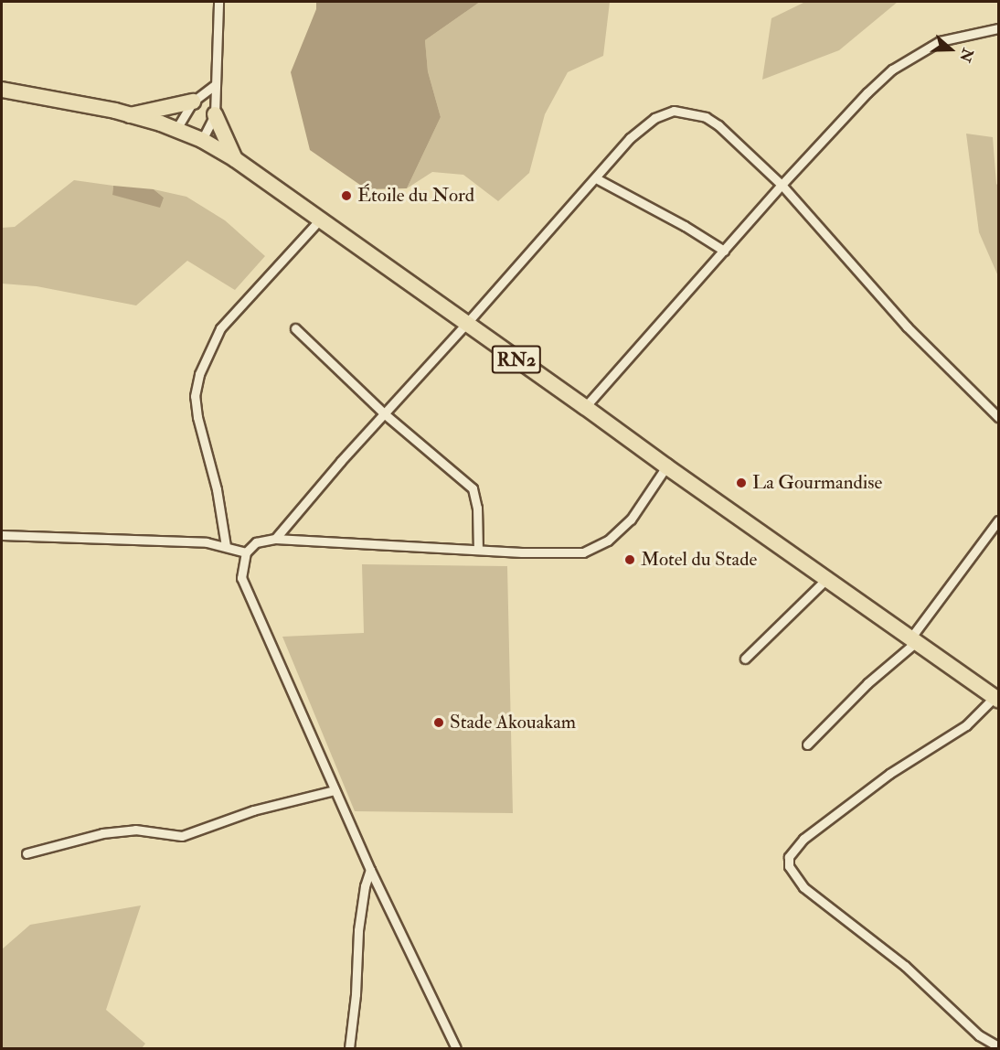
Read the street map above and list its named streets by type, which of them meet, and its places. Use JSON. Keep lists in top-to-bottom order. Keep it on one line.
{"streets":{"highway":["RN2"]},"places":["Étoile du Nord","La Gourmandise","Motel du Stade","Stade Akouakam"],"north":"right"}
